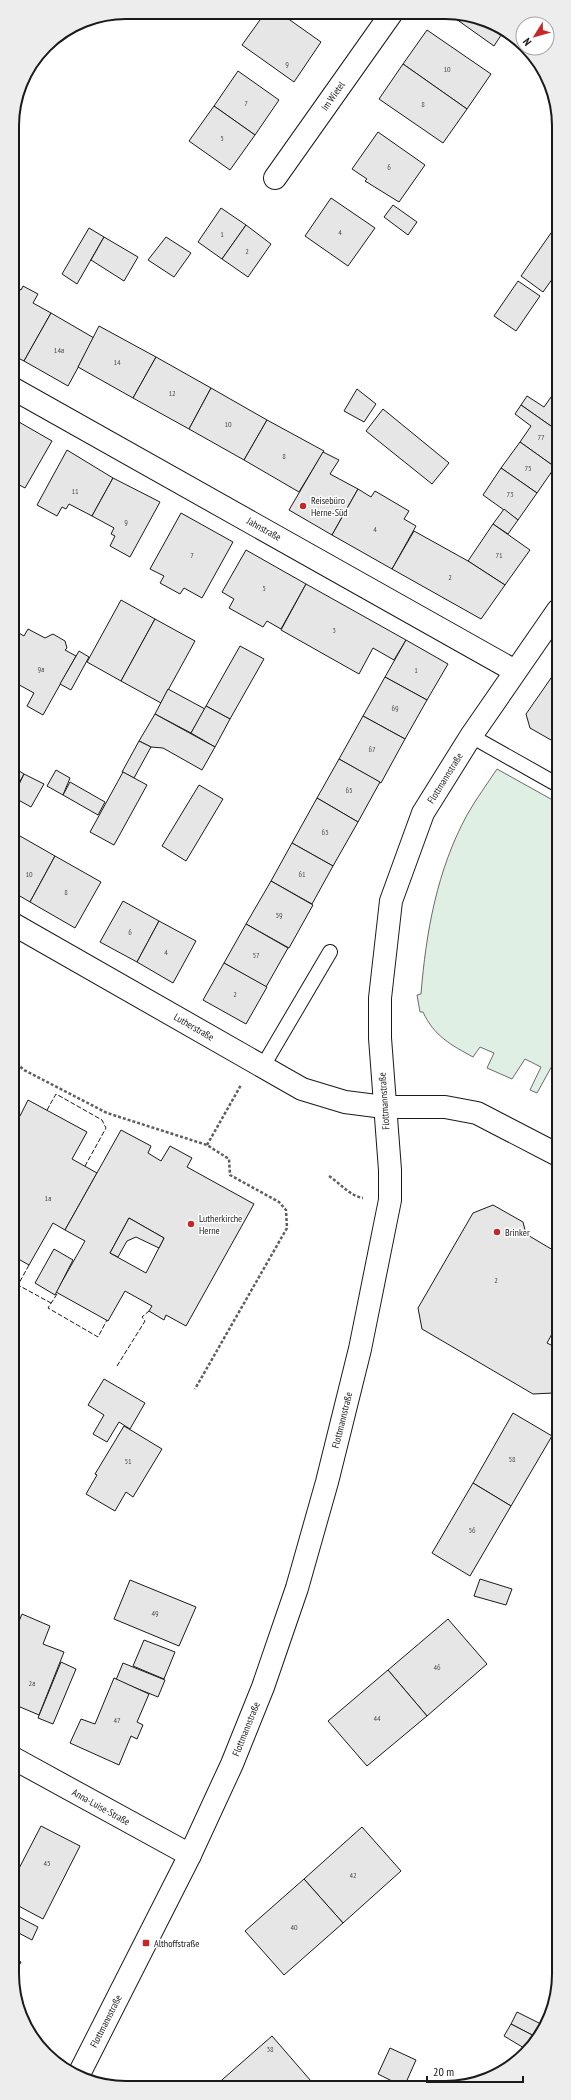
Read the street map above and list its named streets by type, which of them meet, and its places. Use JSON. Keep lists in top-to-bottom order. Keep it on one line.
{"streets":{"street":["Im Wietel","Jahnstraße","Flottmannstraße","Lutherstraße","Anna-Luise-Straße"]},"crossings":[["Jahnstraße","Flottmannstraße"],["Flottmannstraße","Lutherstraße"],["Flottmannstraße","Anna-Luise-Straße"]],"places":{"other":["Reisebüro Herne-Süd","Lutherkirche Herne","Brinker"],"transit":["Althoffstraße"]},"house_numbers":["9","10","7","8","5","6","4","1","2","14a","14","12","10","77","8","75","11","73","9","4","7","71","2","5","3","9a","1","69","67","65","63","10","61","8","59","6","4","57","2","1a","2","58","51","56","49","46","2a","44","47","45","42","40","38"],"scale_bar":"20 m","north":"bottom left"}
